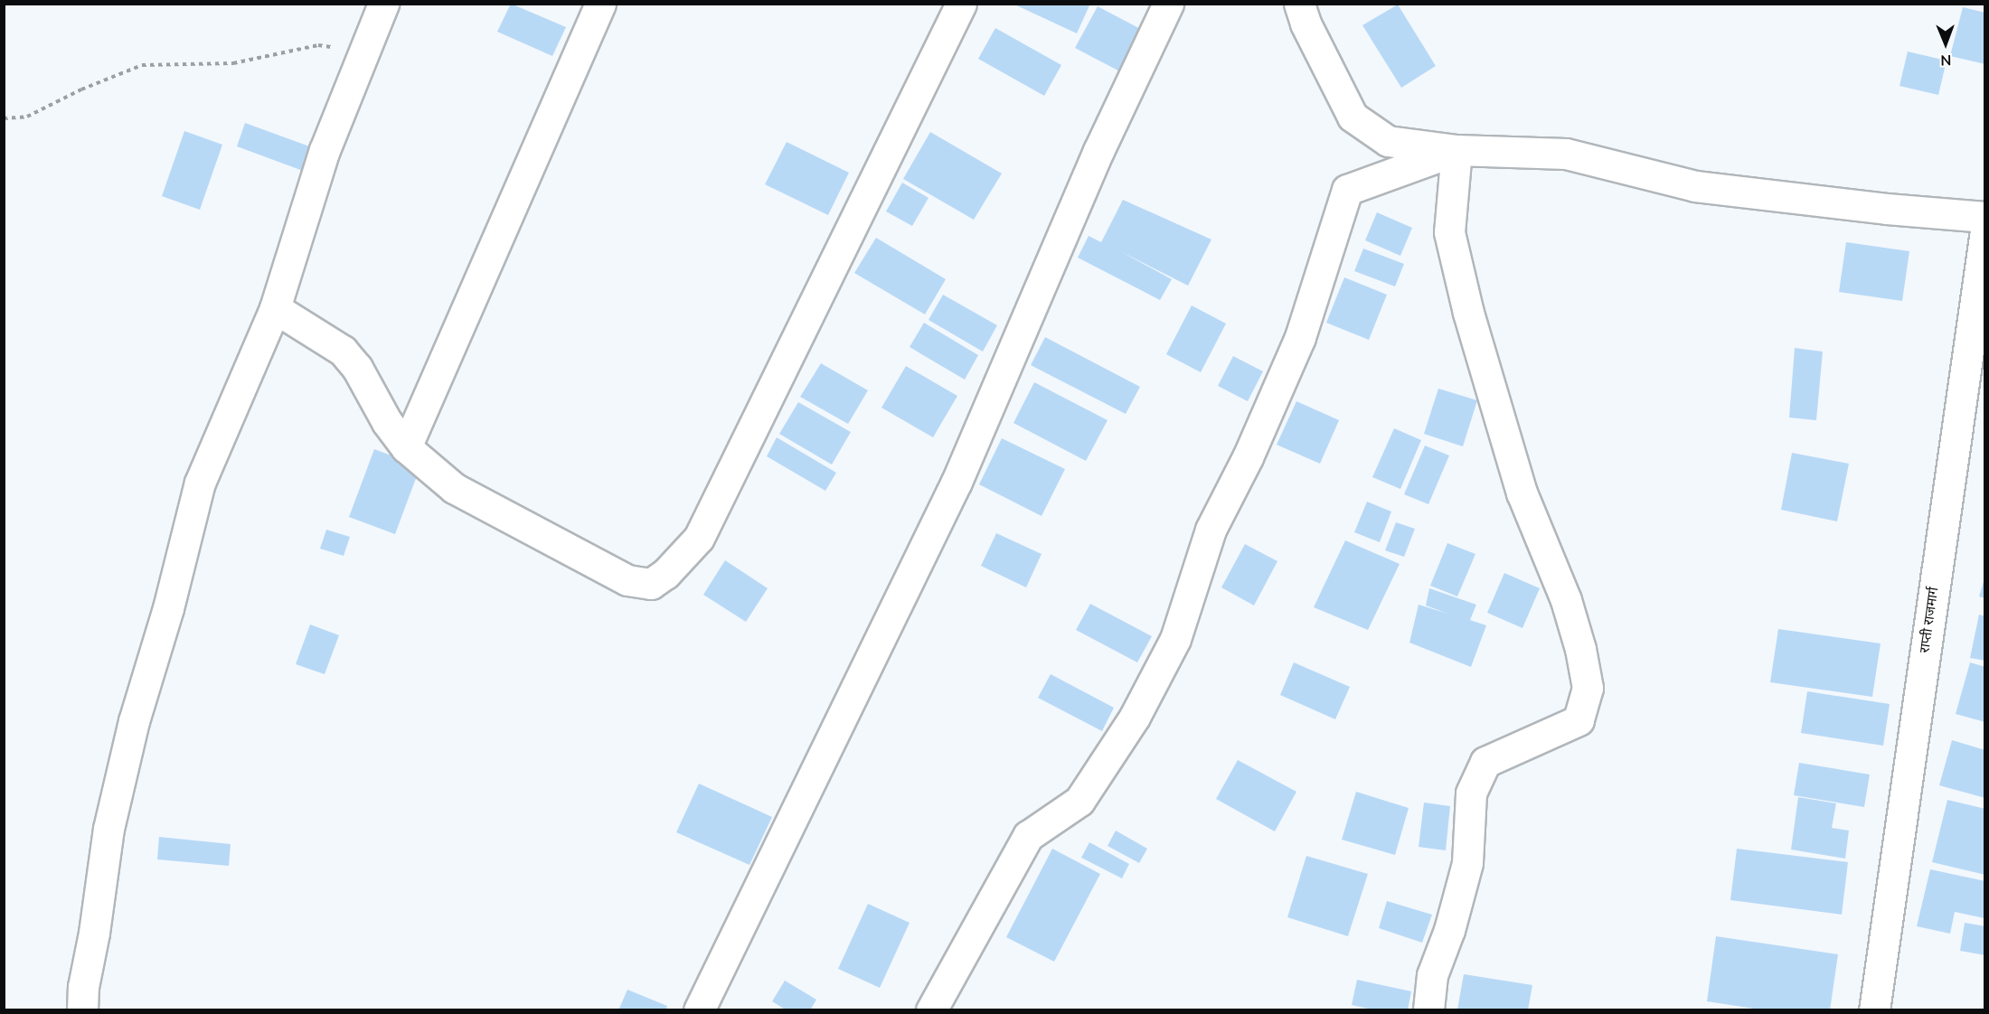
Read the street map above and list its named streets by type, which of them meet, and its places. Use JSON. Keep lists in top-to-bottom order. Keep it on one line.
{"streets":{"street":["राप्ती राजमार्ग"]},"north":"bottom"}
